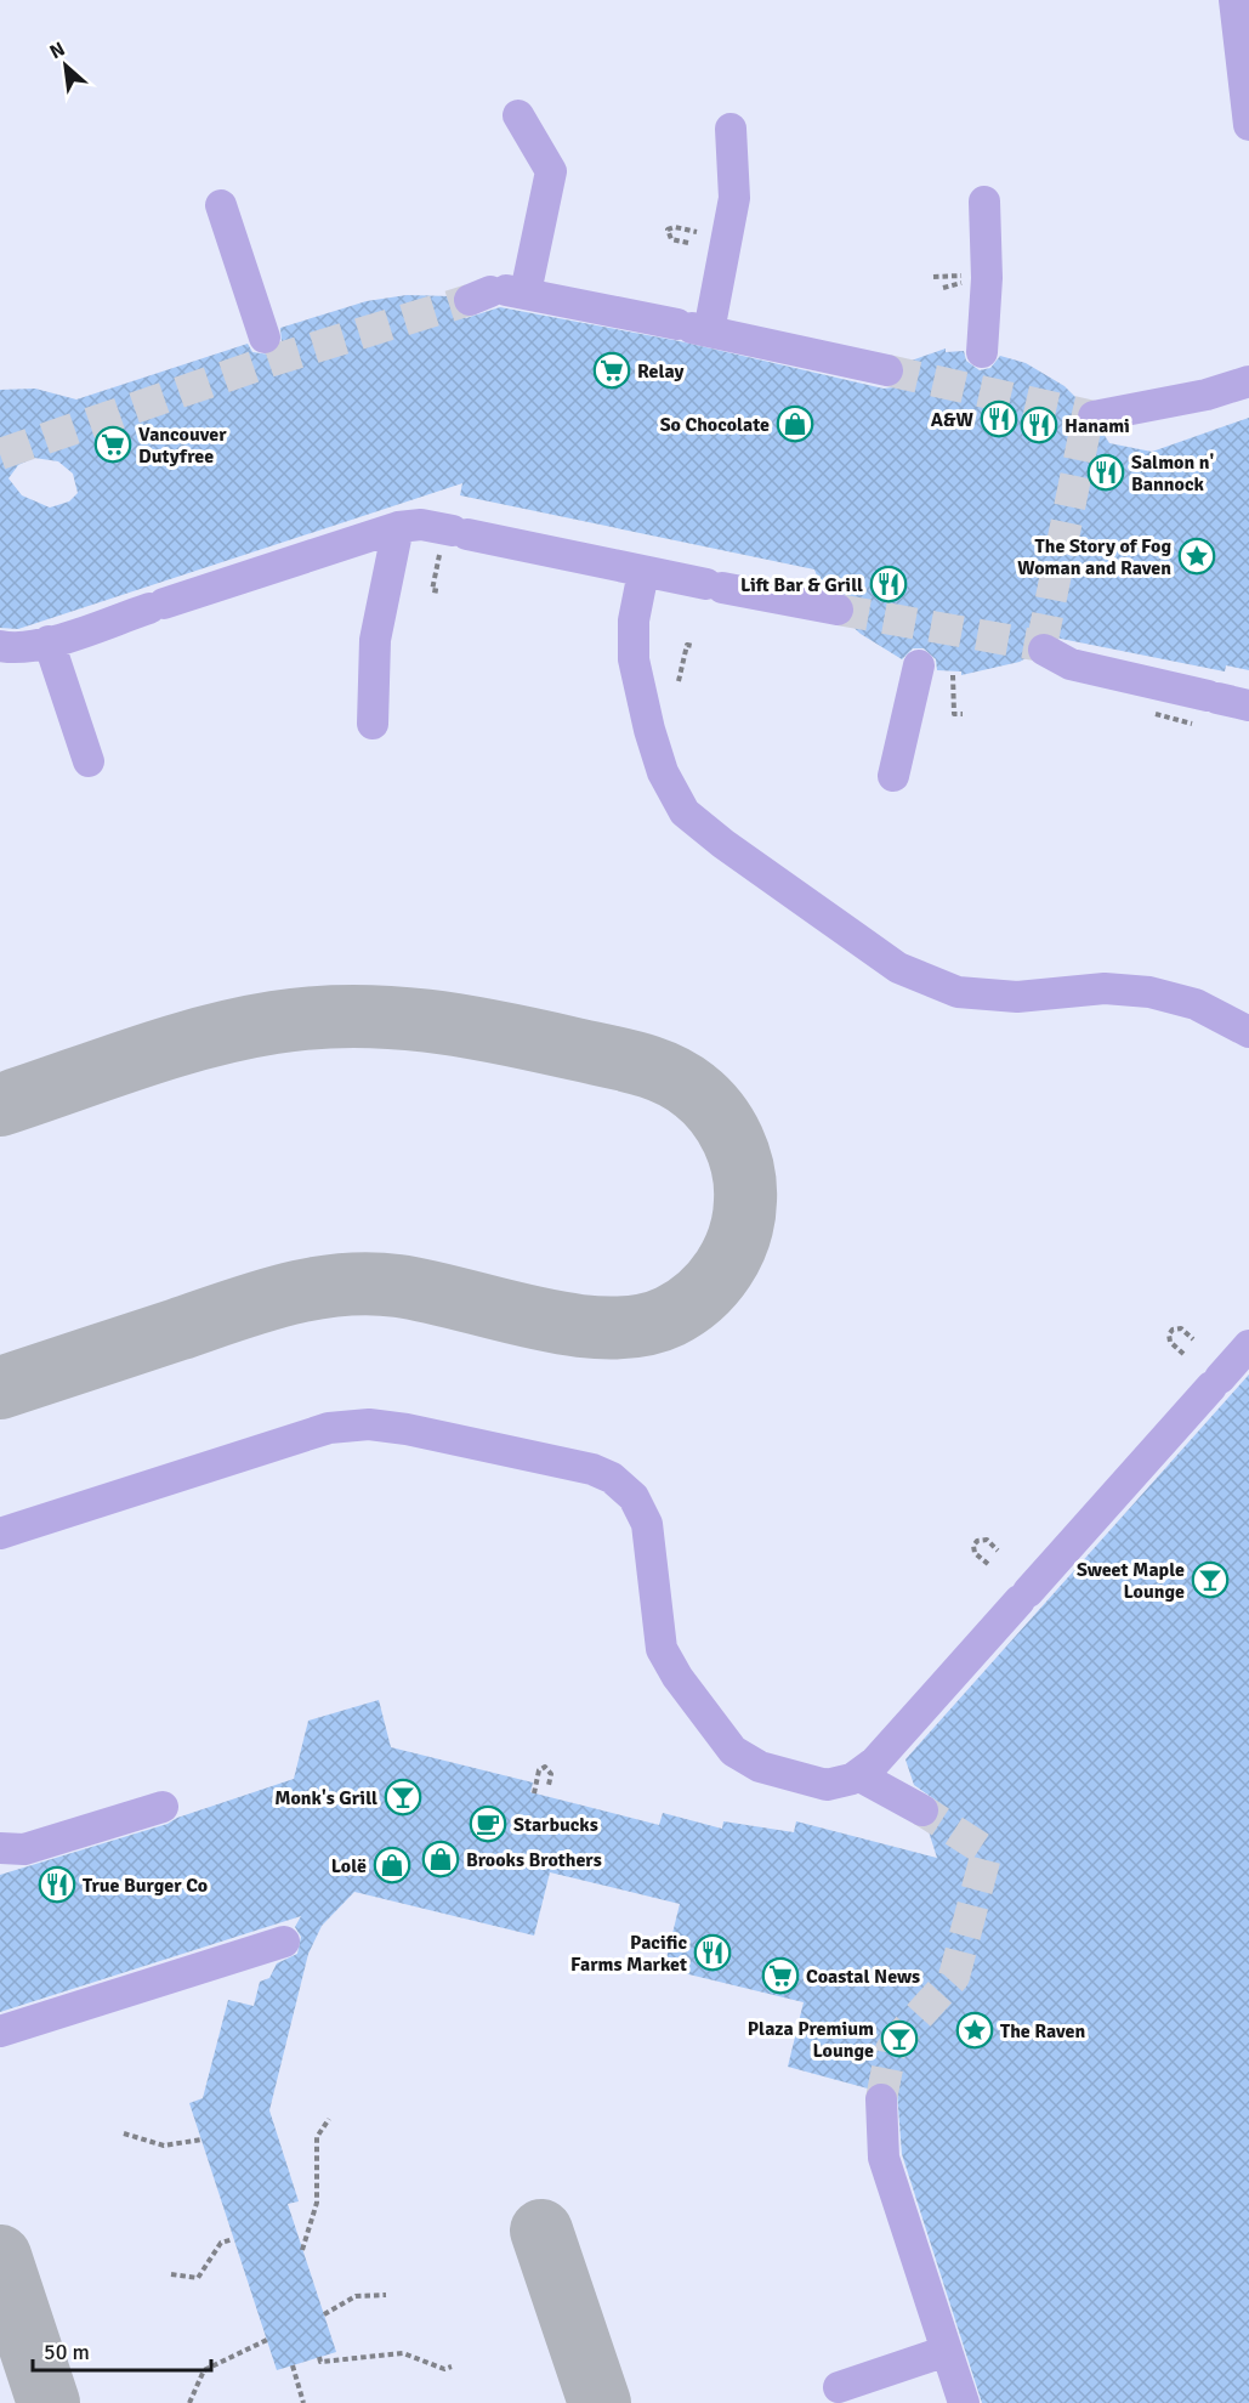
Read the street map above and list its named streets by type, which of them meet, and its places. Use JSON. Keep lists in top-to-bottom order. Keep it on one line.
{"places":{"supermarket":["Relay","Vancouver Dutyfree","Coastal News"],"restaurant":["A&W","Hanami","Salmon n' Bannock","Lift Bar & Grill","True Burger Co","Pacific Farms Market"],"shop":["So Chocolate","Brooks Brothers","Lolë"],"place":["The Story of Fog Woman and Raven","The Raven"],"bar":["Sweet Maple Lounge","Monk's Grill","Plaza Premium Lounge"],"cafe":["Starbucks"]},"scale_bar":"50 m","north":"top left"}
